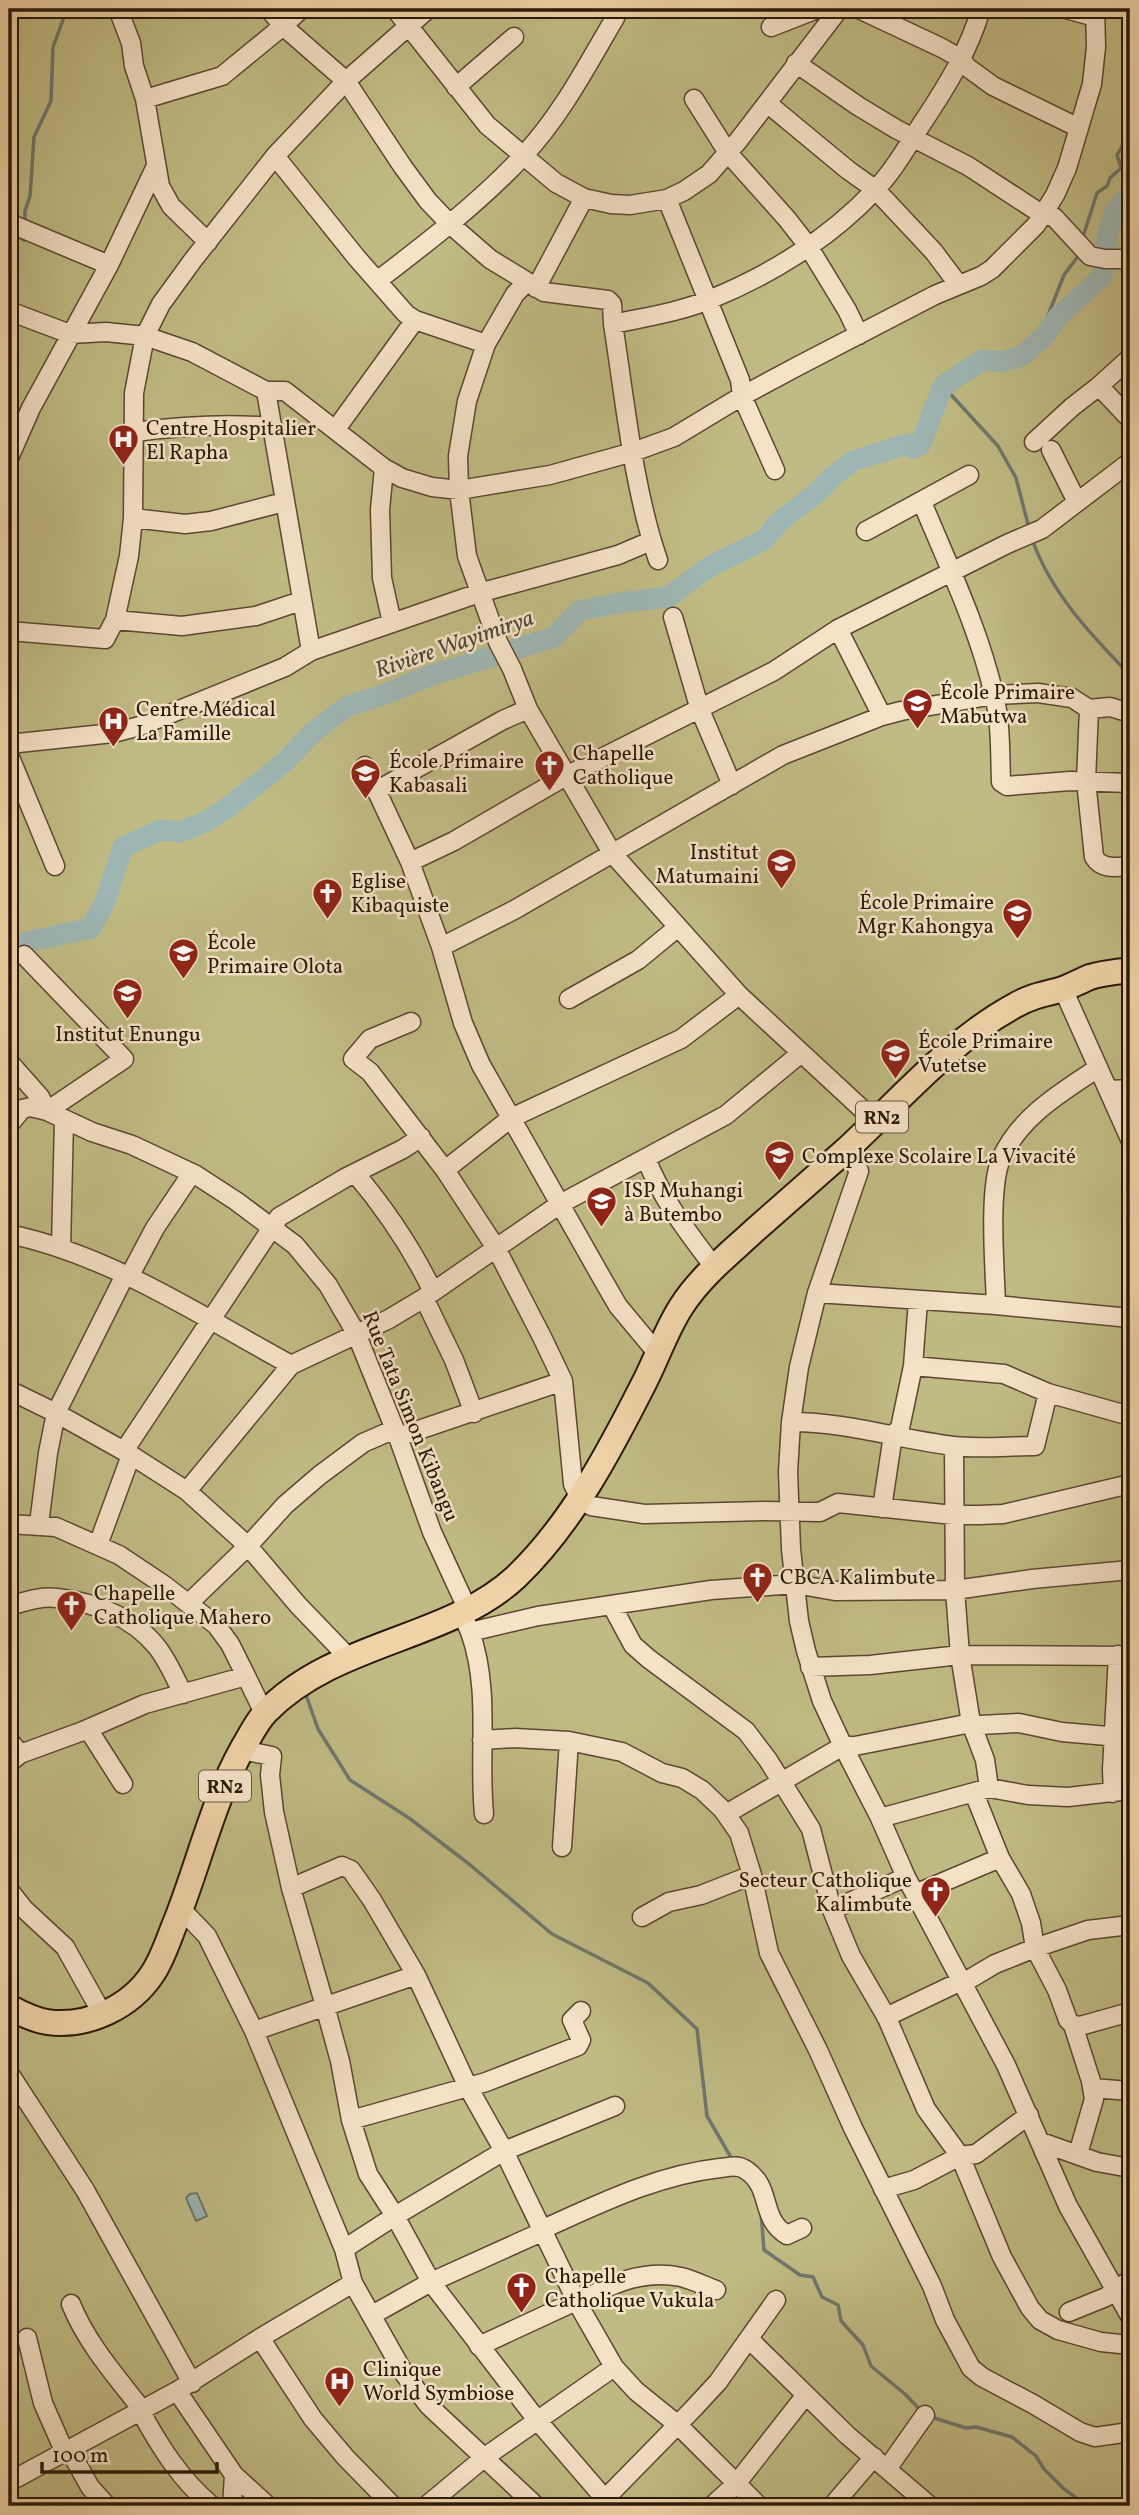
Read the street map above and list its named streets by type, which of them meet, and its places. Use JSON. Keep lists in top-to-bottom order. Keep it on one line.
{"streets":{"highway":["RN2"],"street":["Rue Tata Simon Kibangu"]},"crossings":[["RN2","Rue Tata Simon Kibangu"]],"water":["Rivière Wayimirya"],"places":{"hospital":["Centre Hospitalier El Rapha","Centre Médical La Famille","Clinique World Symbiose"],"school or university":["École Primaire Mabutwa","École Primaire Kabasali","Institut Matumaini","École Primaire Mgr Kahongya","École Primaire Olota","Institut Enungu","École Primaire Vutetse","Complexe Scolaire La Vivacité","ISP Muhangi à Butembo"],"church":["Chapelle Catholique","Eglise Kibaquiste","CBCA Kalimbute","Chapelle Catholique Mahero","Secteur Catholique Kalimbute","Chapelle Catholique Vukula"]},"scale_bar":"100 m"}
